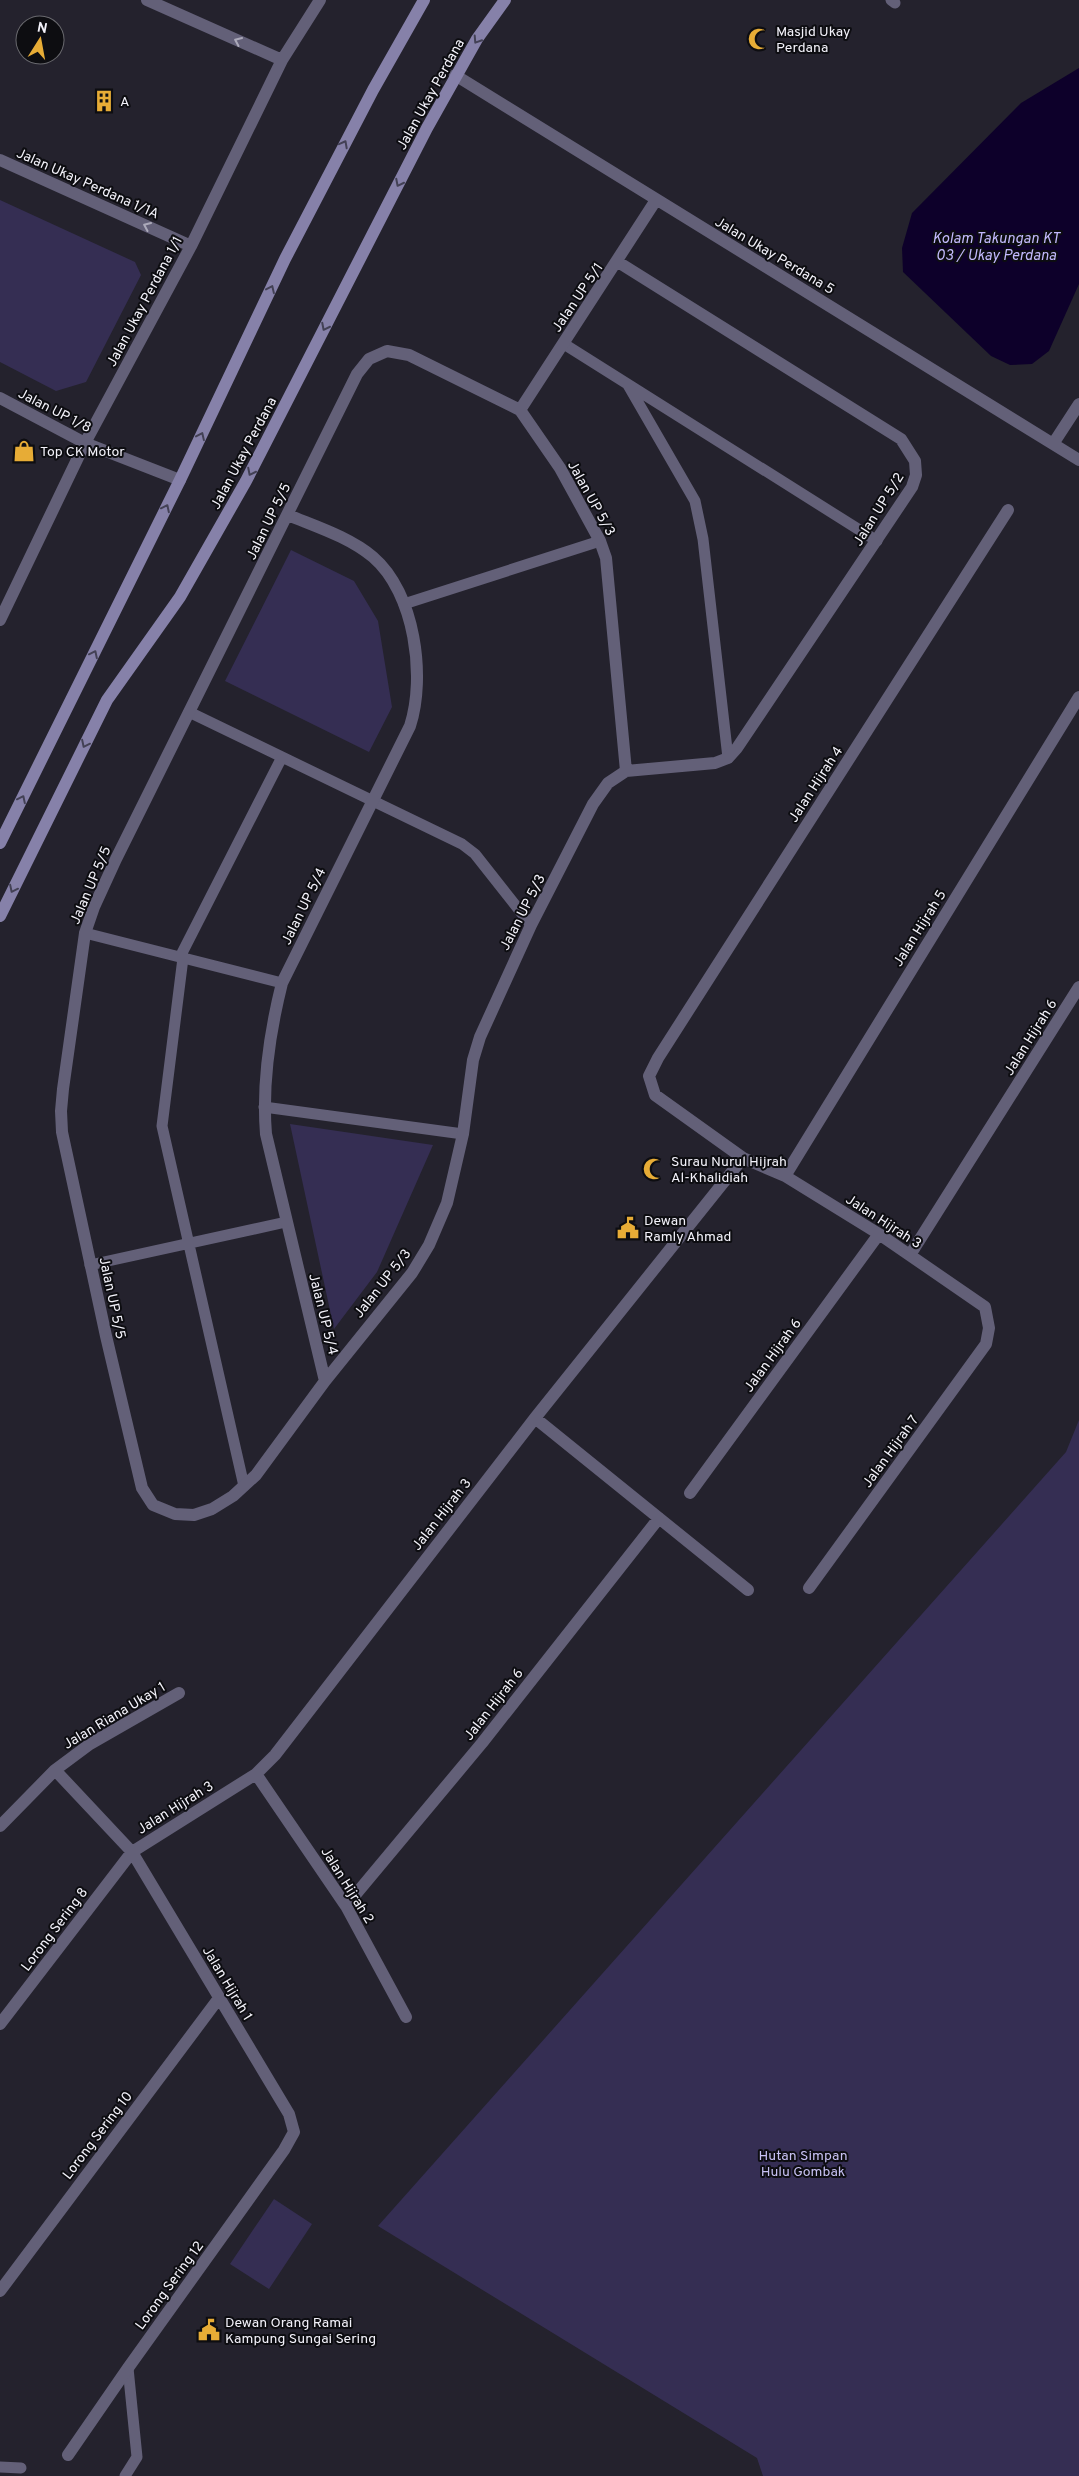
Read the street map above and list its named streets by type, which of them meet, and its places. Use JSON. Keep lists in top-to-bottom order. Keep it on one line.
{"streets":{"street":["Jalan Ukay Perdana","Jalan Ukay Perdana 1/1A","Jalan Ukay Perdana 5","Jalan UP 5/1","Jalan Ukay Perdana 1/1","Jalan UP 1/8","Jalan UP 5/3","Jalan UP 5/2","Jalan UP 5/5","Jalan Hijrah 4","Jalan UP 5/4","Jalan Hijrah 5","Jalan Hijrah 6","Jalan Hijrah 3","Jalan Hijrah 7","Jalan Riana Ukay 1","Jalan Hijrah 2","Lorong Sering 8","Jalan Hijrah 1","Lorong Sering 10","Lorong Sering 12"]},"crossings":[["Jalan Ukay Perdana","Jalan Ukay Perdana 5"],["Jalan Ukay Perdana 1/1A","Jalan Ukay Perdana 1/1"],["Jalan Ukay Perdana 5","Jalan UP 5/1"],["Jalan UP 5/1","Jalan UP 5/3"],["Jalan UP 5/1","Jalan UP 5/2"],["Jalan Ukay Perdana 1/1","Jalan UP 1/8"],["Jalan UP 5/3","Jalan UP 5/5"],["Jalan UP 5/3","Jalan UP 5/4"],["Jalan UP 5/5","Jalan UP 5/4"],["Jalan Hijrah 4","Jalan Hijrah 3"],["Jalan Hijrah 5","Jalan Hijrah 3"],["Jalan Hijrah 6","Jalan Hijrah 3"],["Jalan Hijrah 6","Jalan Hijrah 2"],["Jalan Hijrah 3","Jalan Hijrah 7"],["Jalan Hijrah 3","Jalan Hijrah 2"],["Jalan Hijrah 3","Lorong Sering 8"],["Jalan Hijrah 3","Jalan Hijrah 1"],["Jalan Riana Ukay 1","Jalan Hijrah 1"],["Lorong Sering 8","Jalan Hijrah 1"],["Jalan Hijrah 1","Lorong Sering 10"],["Jalan Hijrah 1","Lorong Sering 12"]],"one_way":["Jalan Ukay Perdana 1/1A"],"water":["Kolam Takungan KT 03 / Ukay Perdana"],"parks":["Hutan Simpan Hulu Gombak"],"places":{"mosque":["Masjid Ukay Perdana","Surau Nurul Hijrah Al-Khalidiah"],"building":["A"],"shop":["Top CK Motor"],"public building":["Dewan Ramly Ahmad","Dewan Orang Ramai Kampung Sungai Sering"]},"north":"top"}
